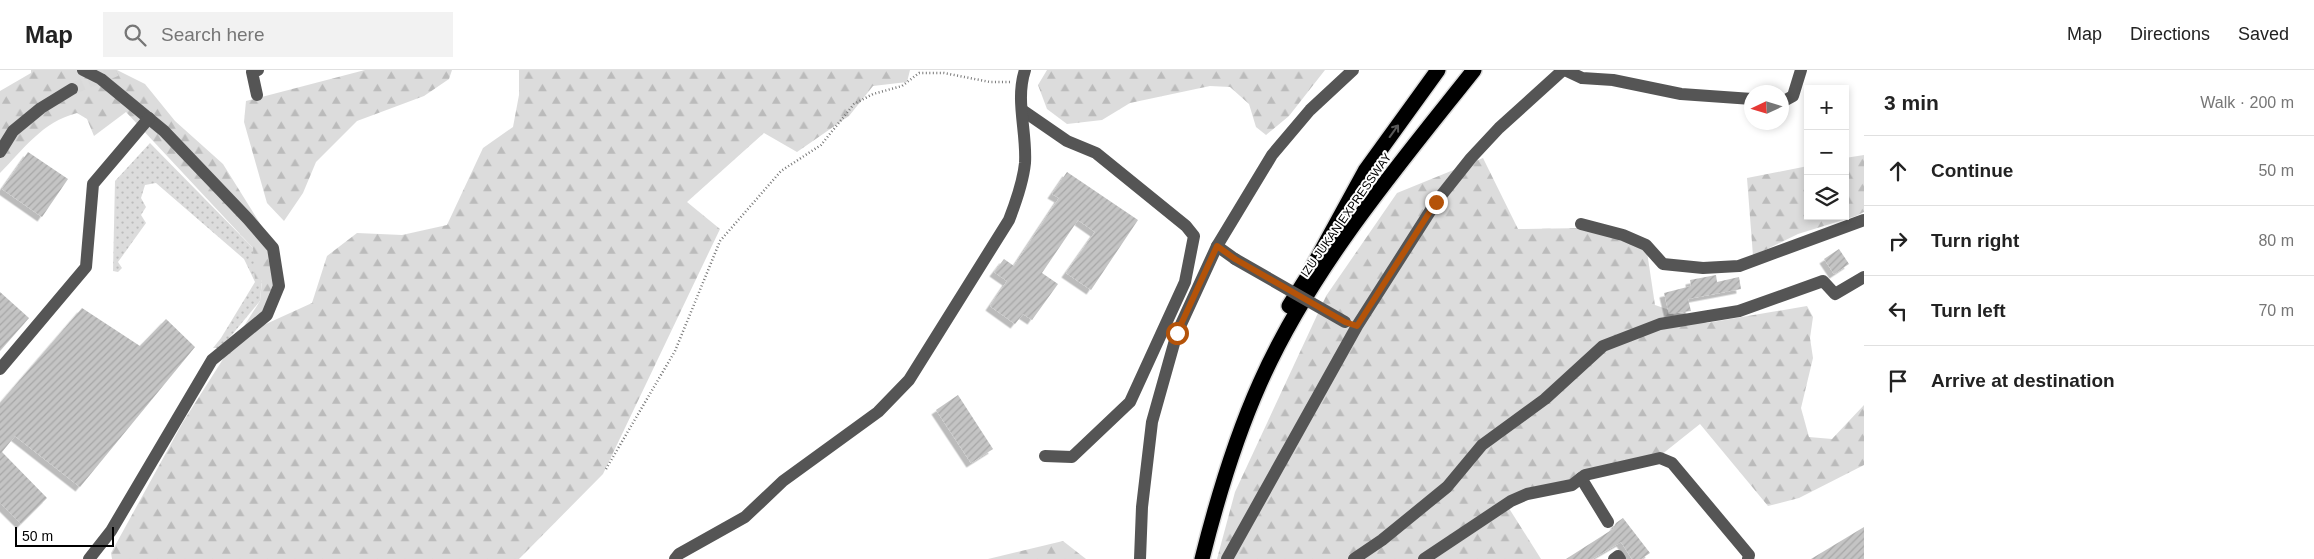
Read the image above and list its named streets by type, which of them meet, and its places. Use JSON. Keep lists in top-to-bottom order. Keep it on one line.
{"streets":{"highway":["IZU JUKAN EXPRESSWAY"]},"scale_bar":"50 m","north":"left","page":{"header":"Map","search":"Search here","nav":["Map","Directions","Saved"],"heading":["3 min","Walk · 200 m"],"map_buttons":["+","−"],"list":[["Continue","50 m"],["Turn right","80 m"],["Turn left","70 m"],"Arrive at destination"],"scale":"50 m"}}
